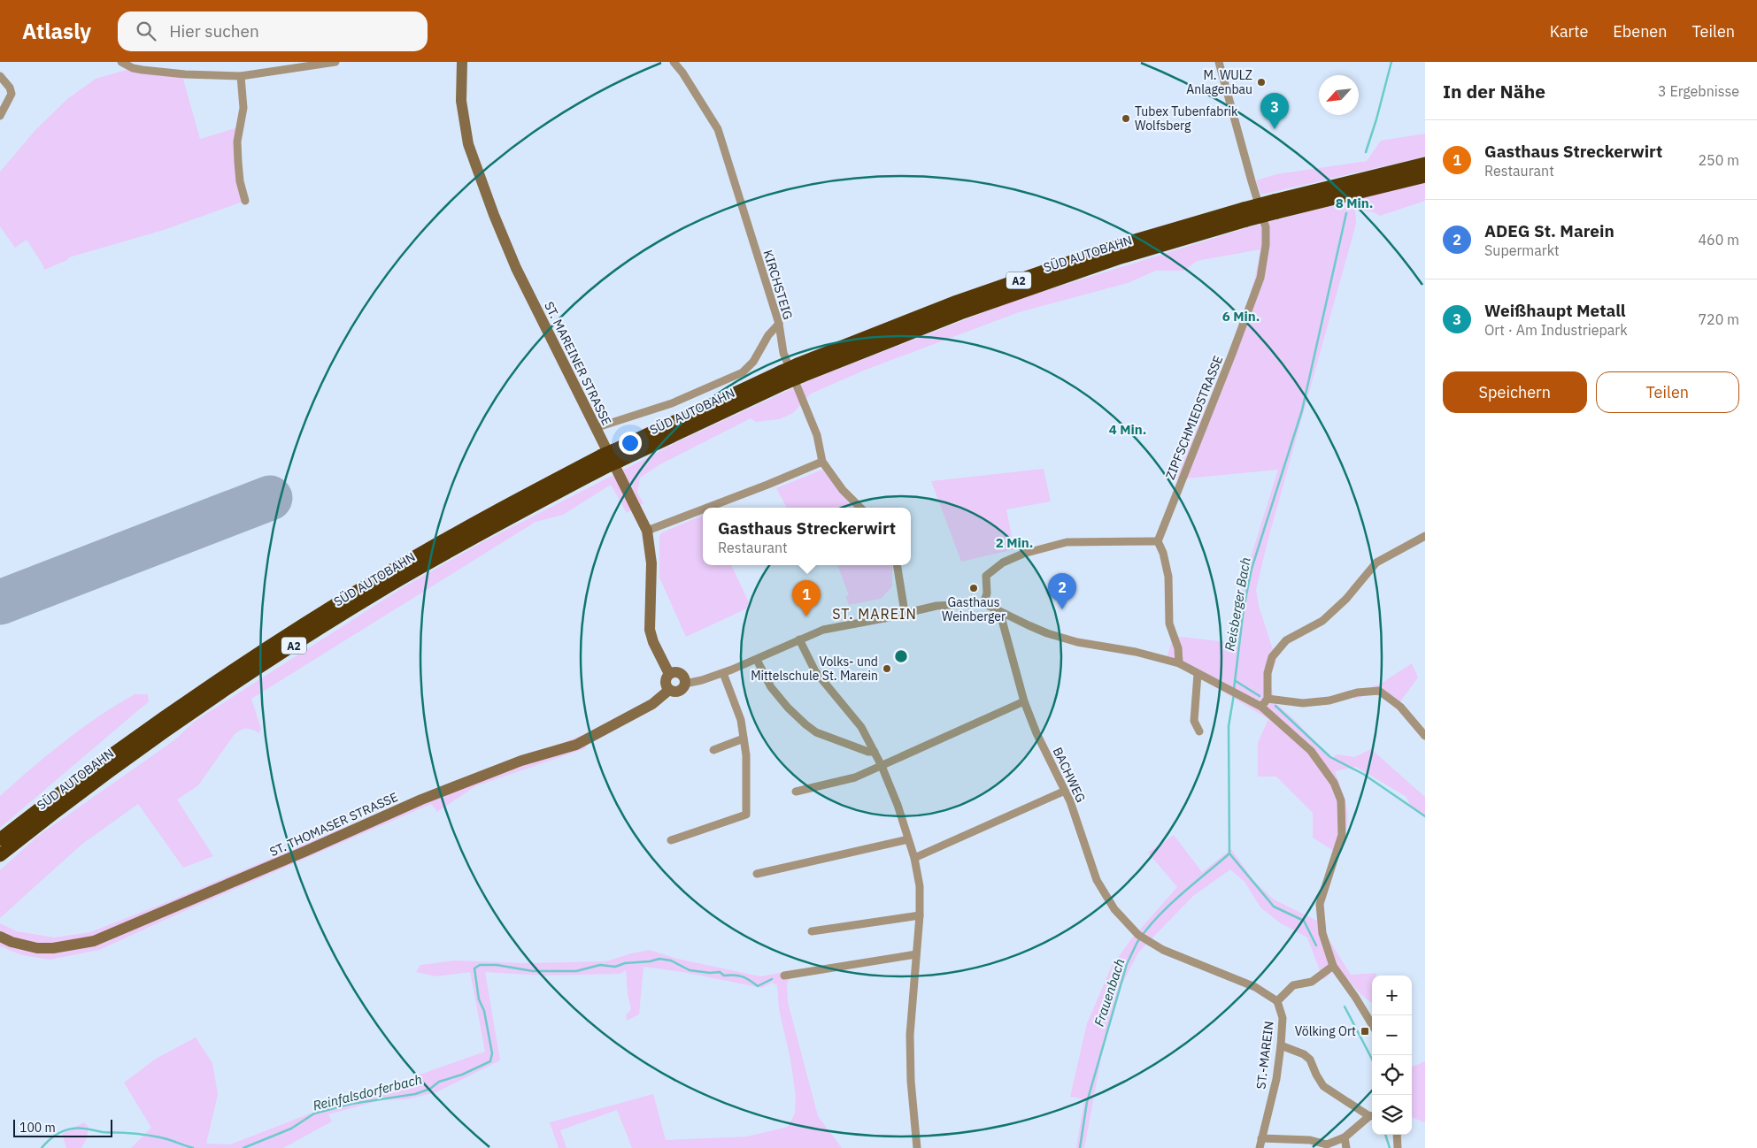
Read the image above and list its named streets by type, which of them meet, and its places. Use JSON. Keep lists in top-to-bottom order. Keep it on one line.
{"streets":{"highway":["SÜD AUTOBAHN","A2"],"main road":["ST. MAREINER STRASSE","ST. THOMASER STRASSE"],"street":["KIRCHSTEIG","ZIPFSCHMIEDSTRASSE","BACHWEG","ST.-MAREIN"]},"crossings":[["ST. MAREINER STRASSE","ST. THOMASER STRASSE"],["BACHWEG","ST.-MAREIN"]],"districts":["ST. MAREIN"],"water":["Reisberger Bach","Frauenbach","Reinfalsdorferbach"],"places":{"other":["M. WULZ Anlagenbau","Tubex Tubenfabrik Wolfsberg","Gasthaus Weinberger","Volks- und Mittelschule St. Marein"],"transit":["Völking Ort"]},"scale_bar":"100 m","north":"bottom left","page":{"header":"Atlasly","search":"Hier suchen","nav":["Karte","Ebenen","Teilen"],"heading":["In der Nähe","3 Ergebnisse"],"pins":["3","2","1"],"list":[{"mark":"1","name":"Gasthaus Streckerwirt","note":"Restaurant","value":"250 m"},{"mark":"2","name":"ADEG St. Marein","note":"Supermarkt","value":"460 m"},{"mark":"3","name":"Weißhaupt Metall","note":"Ort · Am Industriepark","value":"720 m"}],"buttons":["Speichern","Teilen"],"popup":["Gasthaus Streckerwirt","Restaurant"],"map_buttons":["+","−"],"scale":"100 m"},"rings":["8 Min.","6 Min.","4 Min.","2 Min."]}
